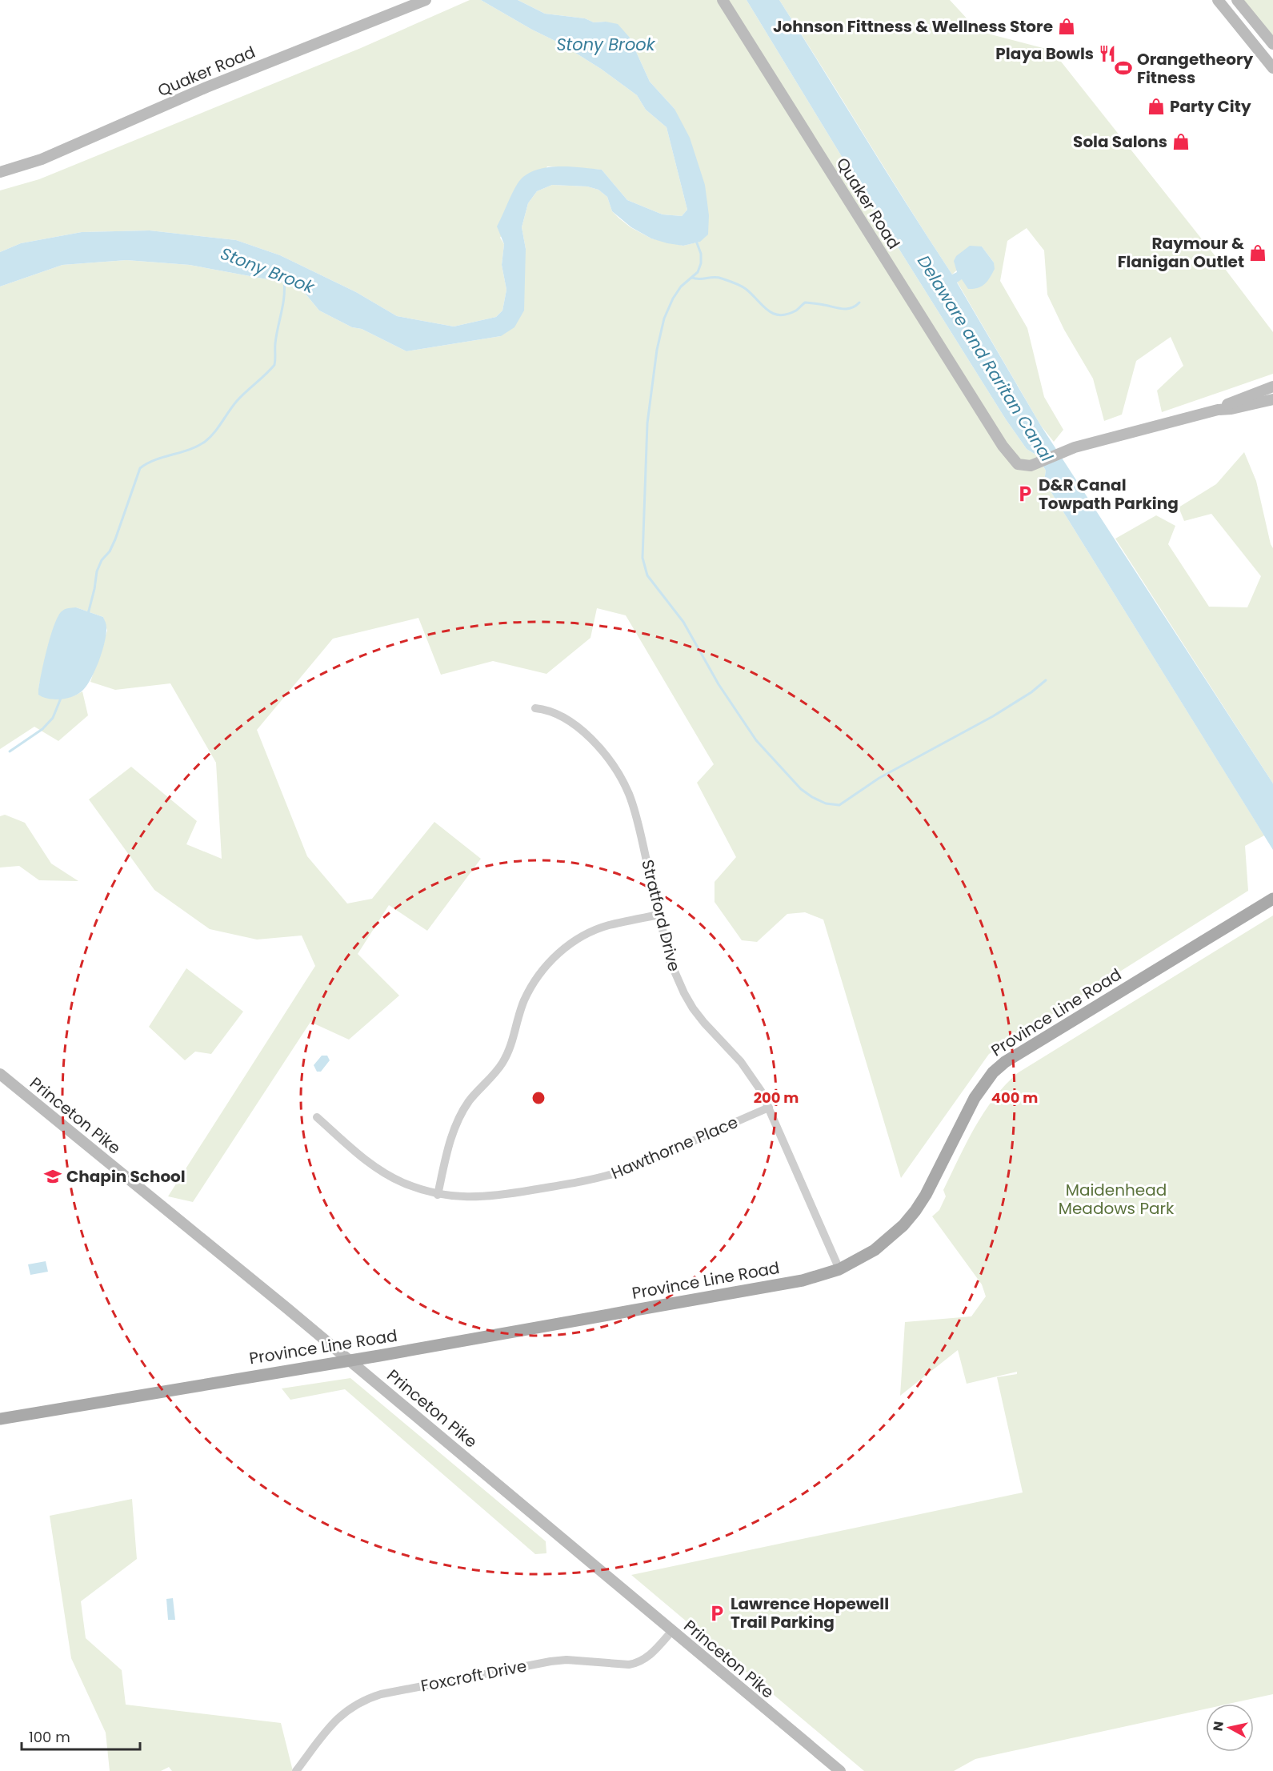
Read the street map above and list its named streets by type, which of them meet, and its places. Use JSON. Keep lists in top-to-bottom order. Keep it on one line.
{"streets":{"main road":["Province Line Road"],"street":["Quaker Road","Stratford Drive","Princeton Pike","Hawthorne Place","Foxcroft Drive"]},"crossings":[["Stratford Drive","Province Line Road"],["Stratford Drive","Hawthorne Place"],["Province Line Road","Princeton Pike"],["Princeton Pike","Foxcroft Drive"]],"water":["Stony Brook","Delaware and Raritan Canal"],"parks":["Maidenhead Meadows Park"],"places":{"shop":["Johnson Fittness & Wellness Store","Party City","Sola Salons","Raymour & Flanigan Outlet"],"restaurant":["Playa Bowls"],"sports":["Orangetheory Fitness"],"parking":["D&R Canal Towpath Parking","Lawrence Hopewell Trail Parking"],"school or university":["Chapin School"]},"scale_bar":"100 m","north":"left","rings":["200 m","400 m"]}
